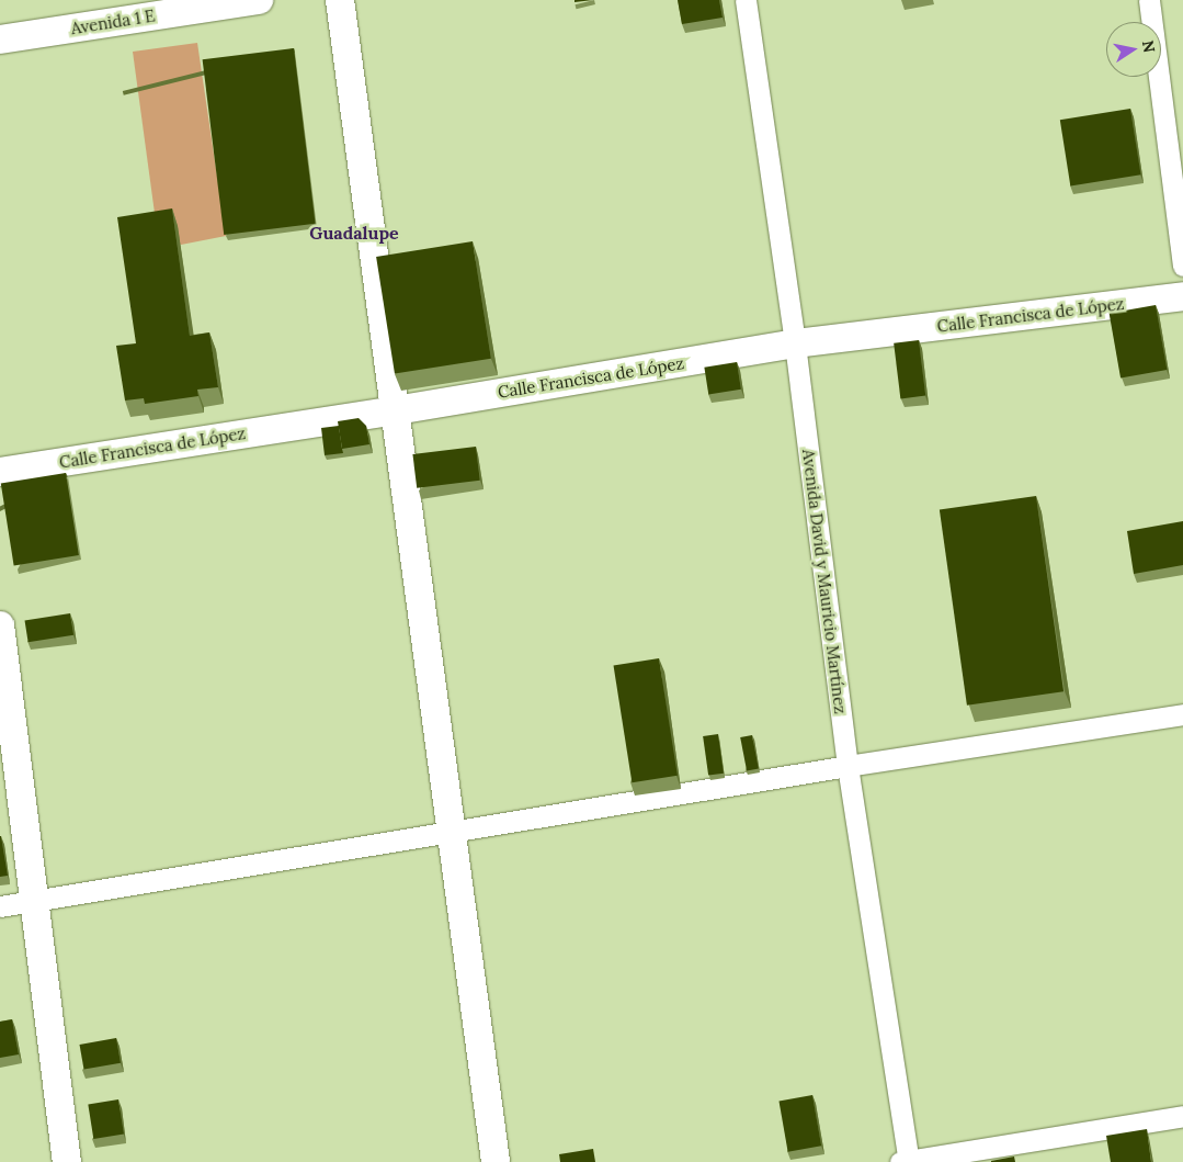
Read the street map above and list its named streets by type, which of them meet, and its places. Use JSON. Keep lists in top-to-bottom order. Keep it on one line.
{"streets":{"street":["Avenida 1 E","Calle Francisca de López","Avenida David y Mauricio Martínez"]},"crossings":[["Calle Francisca de López","Avenida David y Mauricio Martínez"]],"districts":["Guadalupe"],"north":"right"}
